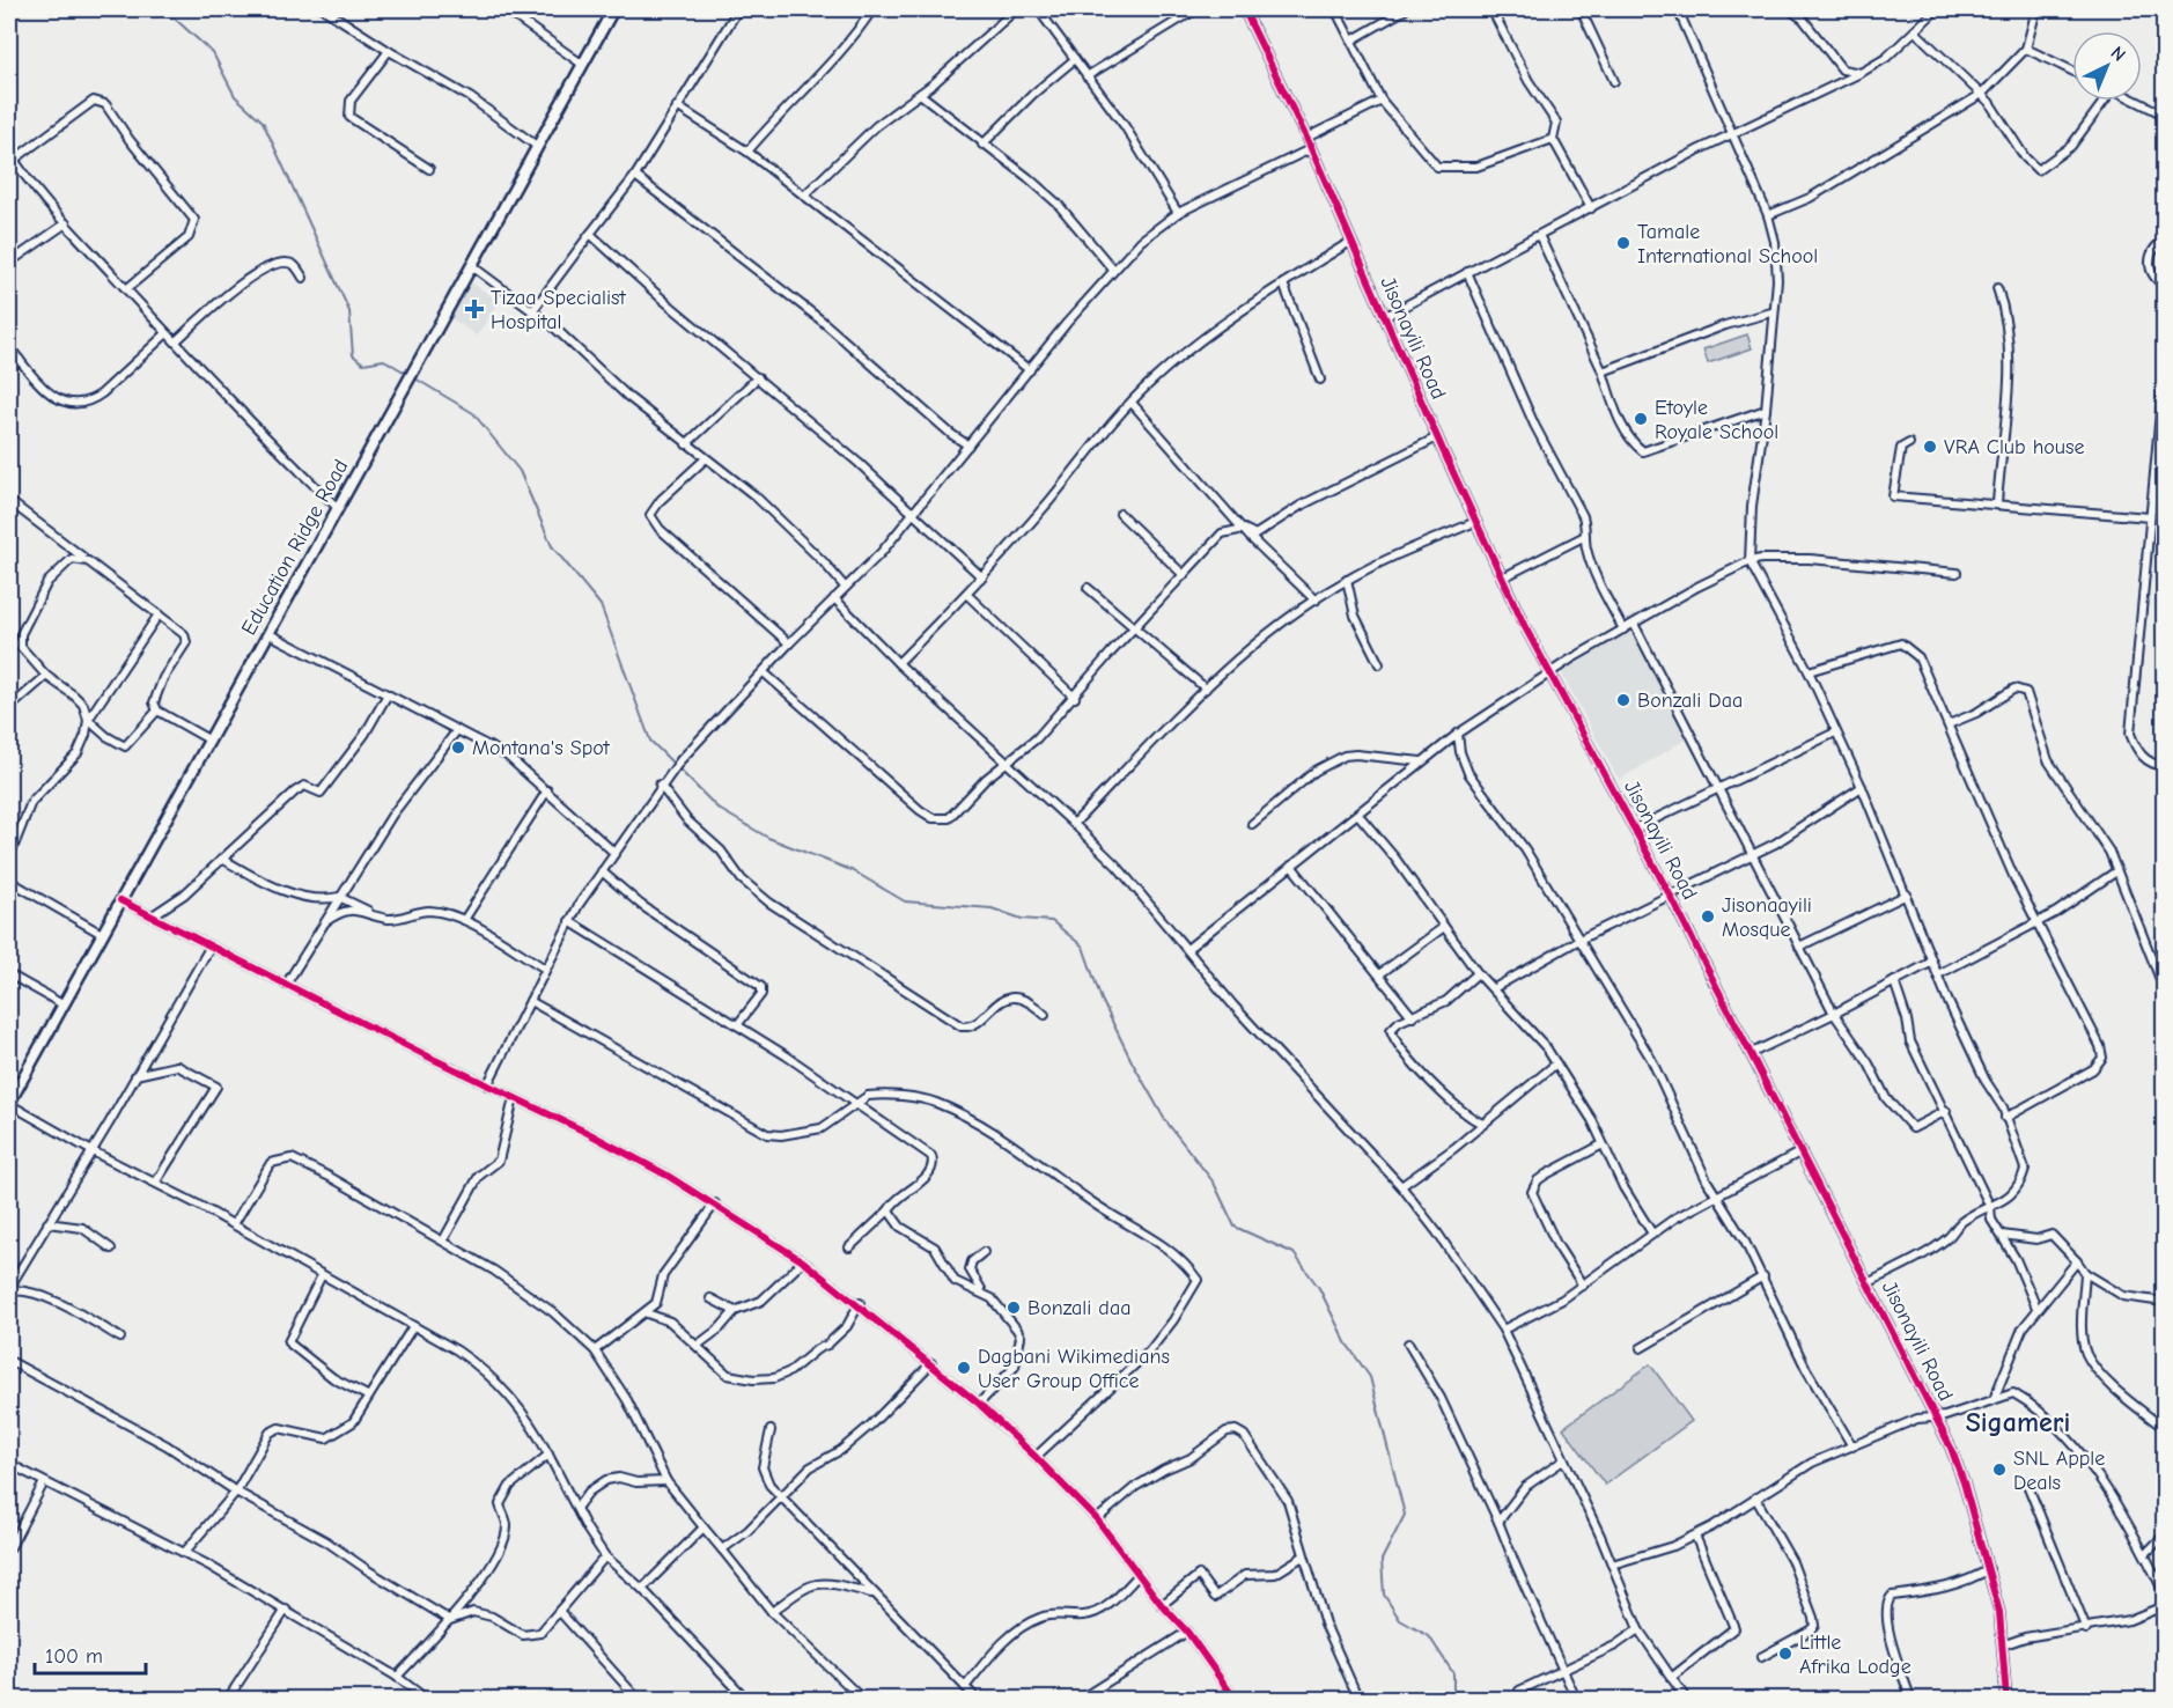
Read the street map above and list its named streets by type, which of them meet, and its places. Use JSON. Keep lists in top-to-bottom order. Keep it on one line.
{"streets":{"main road":["Education Ridge Road"],"street":["Jisonayili Road"]},"districts":["Sigameri"],"places":{"other":["Tamale International School","Etoyle Royale School","VRA Club house","Bonzali Daa","Montana's Spot","Jisonaayili Mosque","Bonzali daa","Dagbani Wikimedians User Group Office","SNL Apple Deals","Little Afrika Lodge"],"health":["Tizaa Specialist Hospital"]},"scale_bar":"100 m","north":"top right"}
